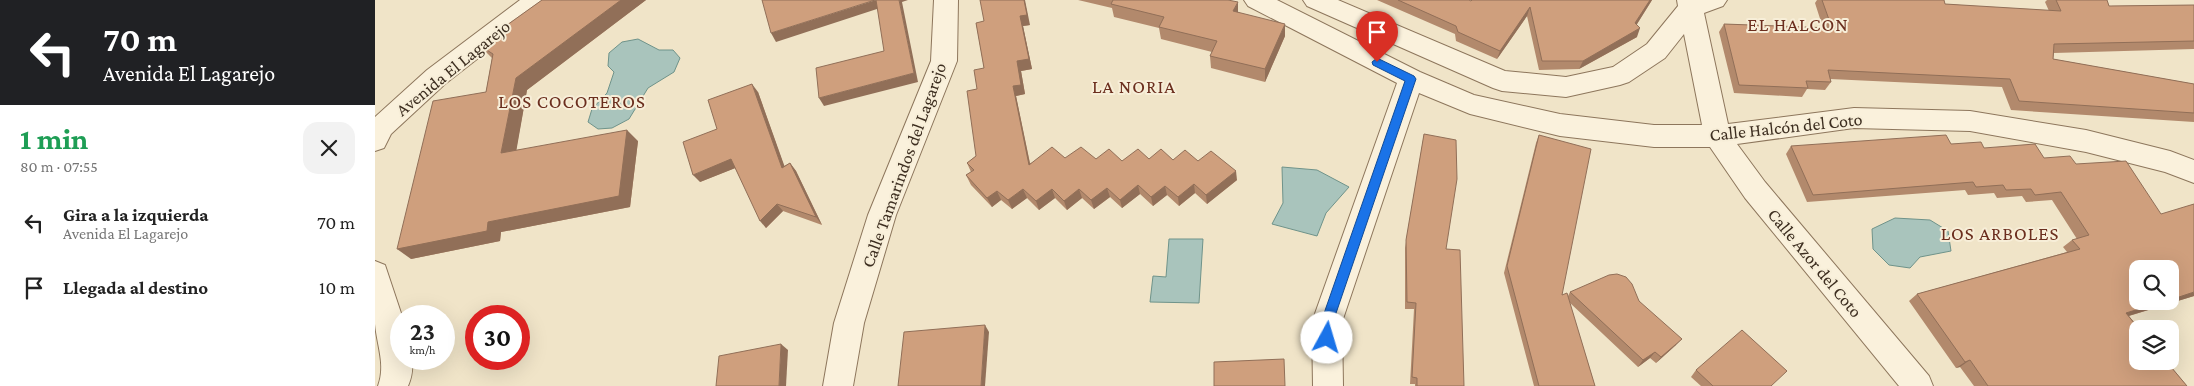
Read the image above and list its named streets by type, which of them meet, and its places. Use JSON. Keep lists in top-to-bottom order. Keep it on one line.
{"streets":{"street":["Avenida El Lagarejo","Calle Halcón del Coto","Calle Tamarindos del Lagarejo","Calle Azor del Coto"]},"crossings":[["Calle Halcón del Coto","Calle Azor del Coto"]],"districts":["EL HALCON","LA NORIA","LOS COCOTEROS","LOS ARBOLES"],"page":{"turn":["70 m","Avenida El Lagarejo"],"heading":["1 min","80 m · 07:55"],"list":[{"name":"Gira a la izquierda","note":"Avenida El Lagarejo","value":"70 m"},{"name":"Llegada al destino","value":"10 m"}],"speed":"23 km/h","limit":"30"}}
